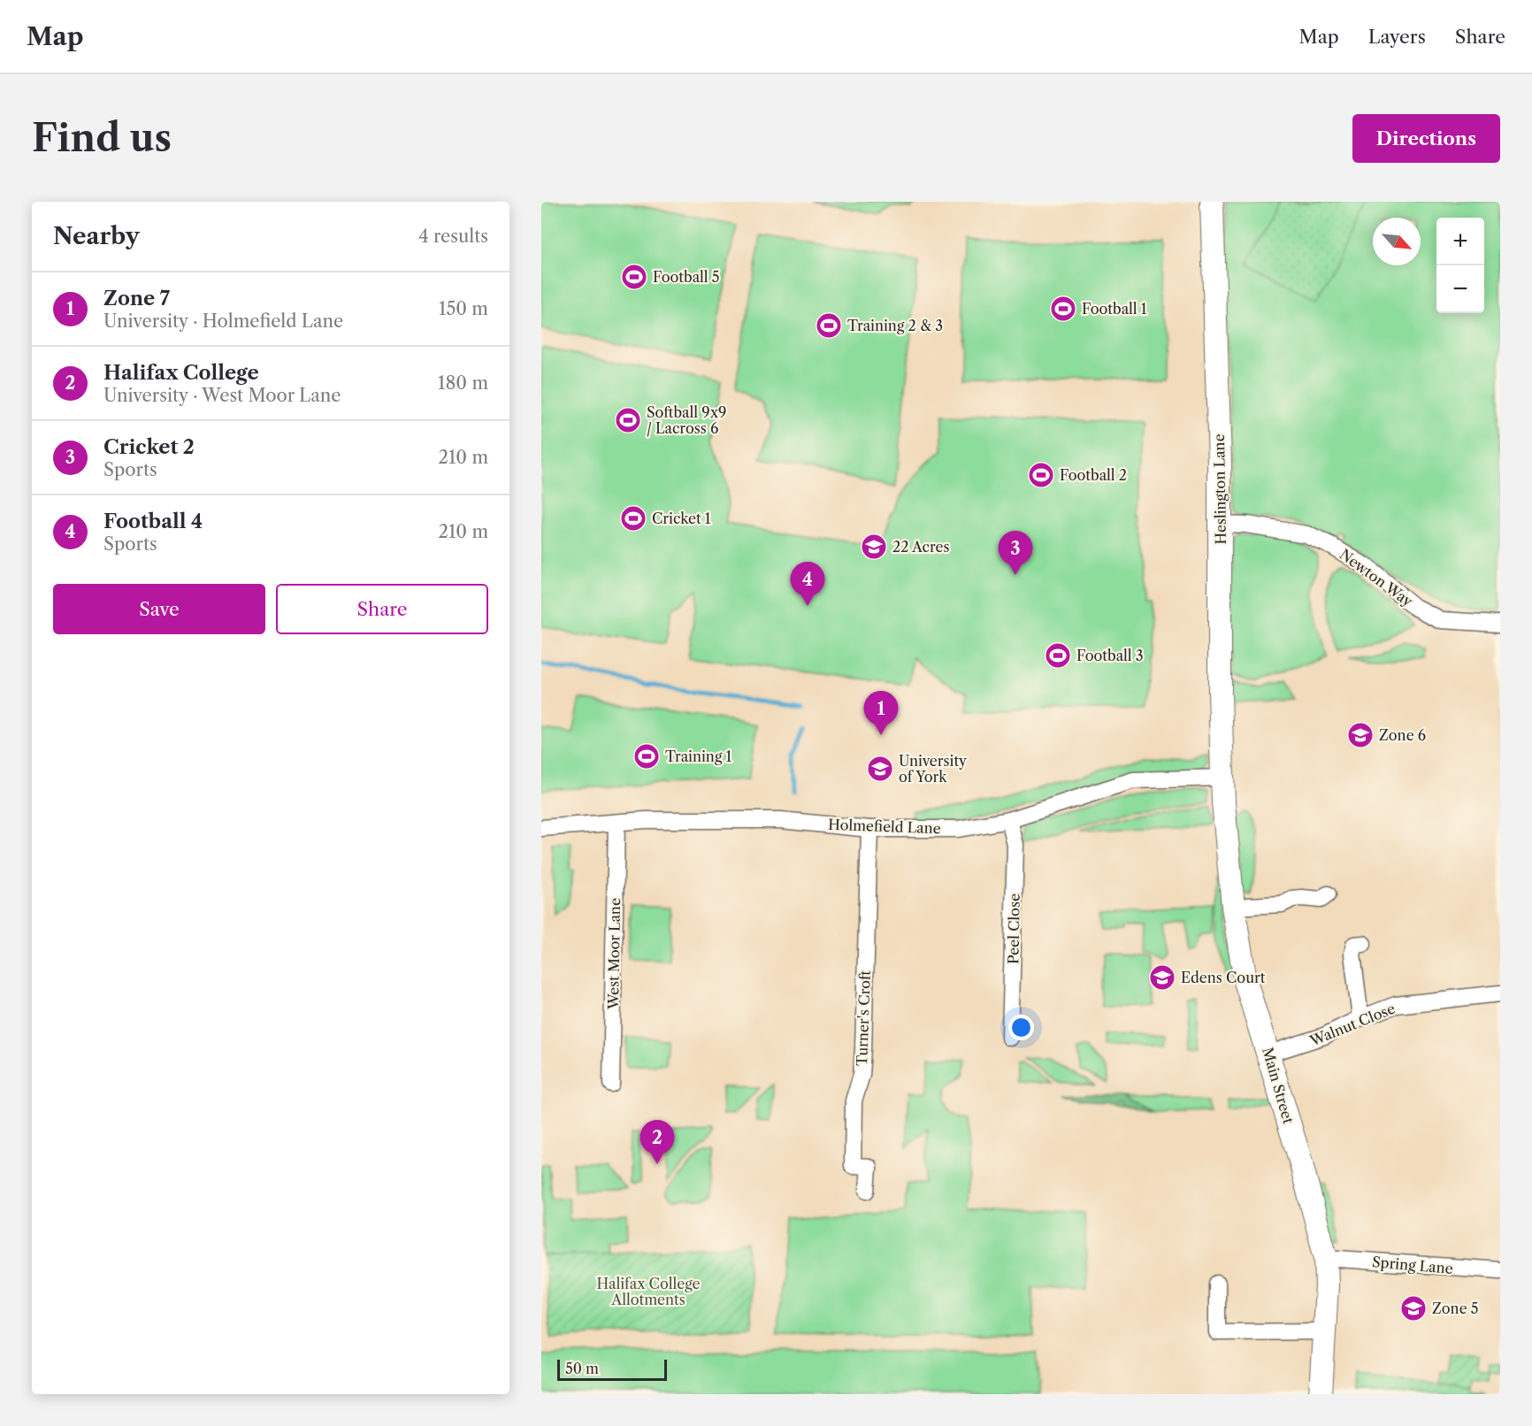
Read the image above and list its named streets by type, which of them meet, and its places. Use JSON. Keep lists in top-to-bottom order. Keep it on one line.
{"streets":{"street":["Heslington Lane","Newton Way","Holmefield Lane","Peel Close","West Moor Lane","Turner's Croft","Walnut Close","Main Street","Spring Lane"]},"crossings":[["Heslington Lane","Newton Way"],["Heslington Lane","Holmefield Lane"],["Heslington Lane","Main Street"],["Holmefield Lane","Peel Close"],["Holmefield Lane","West Moor Lane"],["Holmefield Lane","Turner's Croft"],["Holmefield Lane","Main Street"],["Walnut Close","Main Street"],["Main Street","Spring Lane"]],"parks":["Halifax College Allotments"],"places":{"sports":["Football 5","Football 1","Training 2 & 3","Softball 9x9 / Lacross 6","Football 2","Cricket 1","Football 3","Training 1"],"school or university":["22 Acres","Zone 6","University of York","Edens Court","Zone 5"]},"scale_bar":"50 m","north":"bottom right","page":{"header":"Map","nav":["Map","Layers","Share"],"buttons":["Directions",["Save","Share"]],"title":"Find us","heading":["Nearby","4 results"],"map_buttons":["+","−"],"list":[{"mark":"1","name":"Zone 7","note":"University · Holmefield Lane","value":"150 m"},{"mark":"2","name":"Halifax College","note":"University · West Moor Lane","value":"180 m"},{"mark":"3","name":"Cricket 2","note":"Sports","value":"210 m"},{"mark":"4","name":"Football 4","note":"Sports","value":"210 m"}],"pins":["3","4","1","2"],"scale":"50 m"}}
